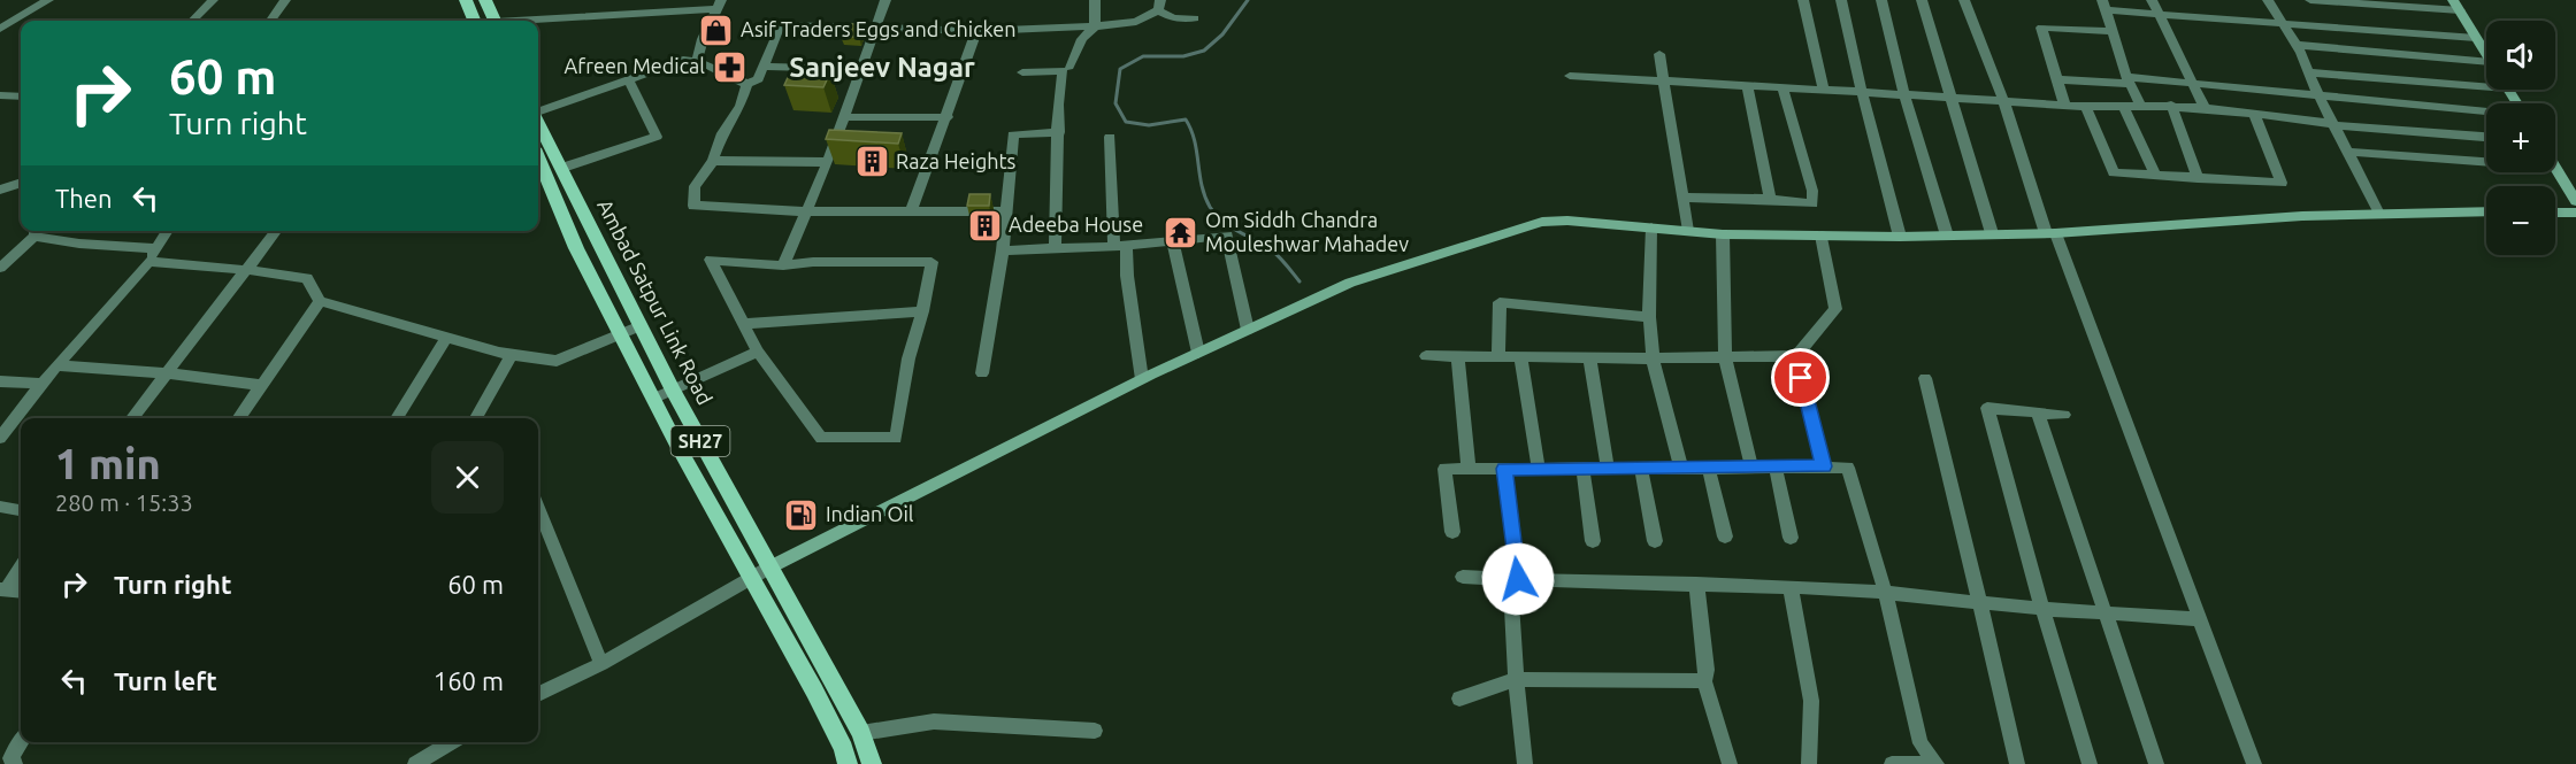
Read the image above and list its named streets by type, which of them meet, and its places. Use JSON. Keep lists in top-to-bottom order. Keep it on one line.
{"streets":{"main road":["Ambad Satpur Link Road","SH27"]},"districts":["Sanjeev Nagar"],"places":{"shop":["Asif Traders Eggs and Chicken"],"pharmacy":["Afreen Medical"],"building":["Raza Heights","Adeeba House"],"temple":["Om Siddh Chandra Mouleshwar Mahadev"],"fuel station":["Indian Oil"]},"page":{"map_buttons":["+","−"],"turn":["60 m","Turn right"],"then":"Then","heading":["1 min","280 m · 15:33"],"list":[{"name":"Turn right","value":"60 m"},{"name":"Turn left","value":"160 m"}]}}
